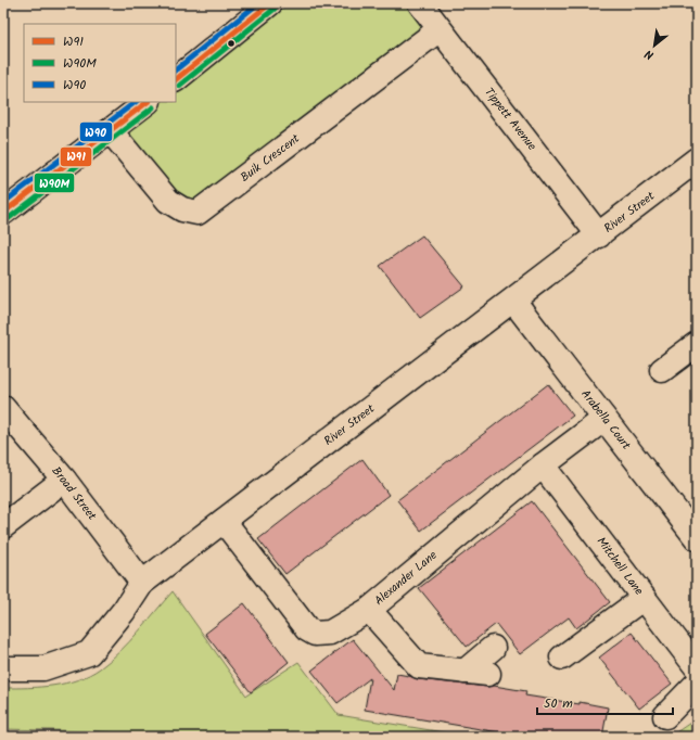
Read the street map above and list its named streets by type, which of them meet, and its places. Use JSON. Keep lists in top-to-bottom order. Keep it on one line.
{"streets":{"street":["Tippett Avenue","Buik Crescent","River Street","Arabella Court","Broad Street","Mitchell Lane","Alexander Lane"]},"crossings":[["Tippett Avenue","Buik Crescent"],["Tippett Avenue","River Street"],["River Street","Arabella Court"],["River Street","Broad Street"],["River Street","Alexander Lane"],["Arabella Court","Alexander Lane"],["Mitchell Lane","Alexander Lane"]],"lines":["transit line W91","transit line W90","transit line W90M"],"legend":["W91","W90M","W90"],"scale_bar":"50 m","north":"bottom left"}
